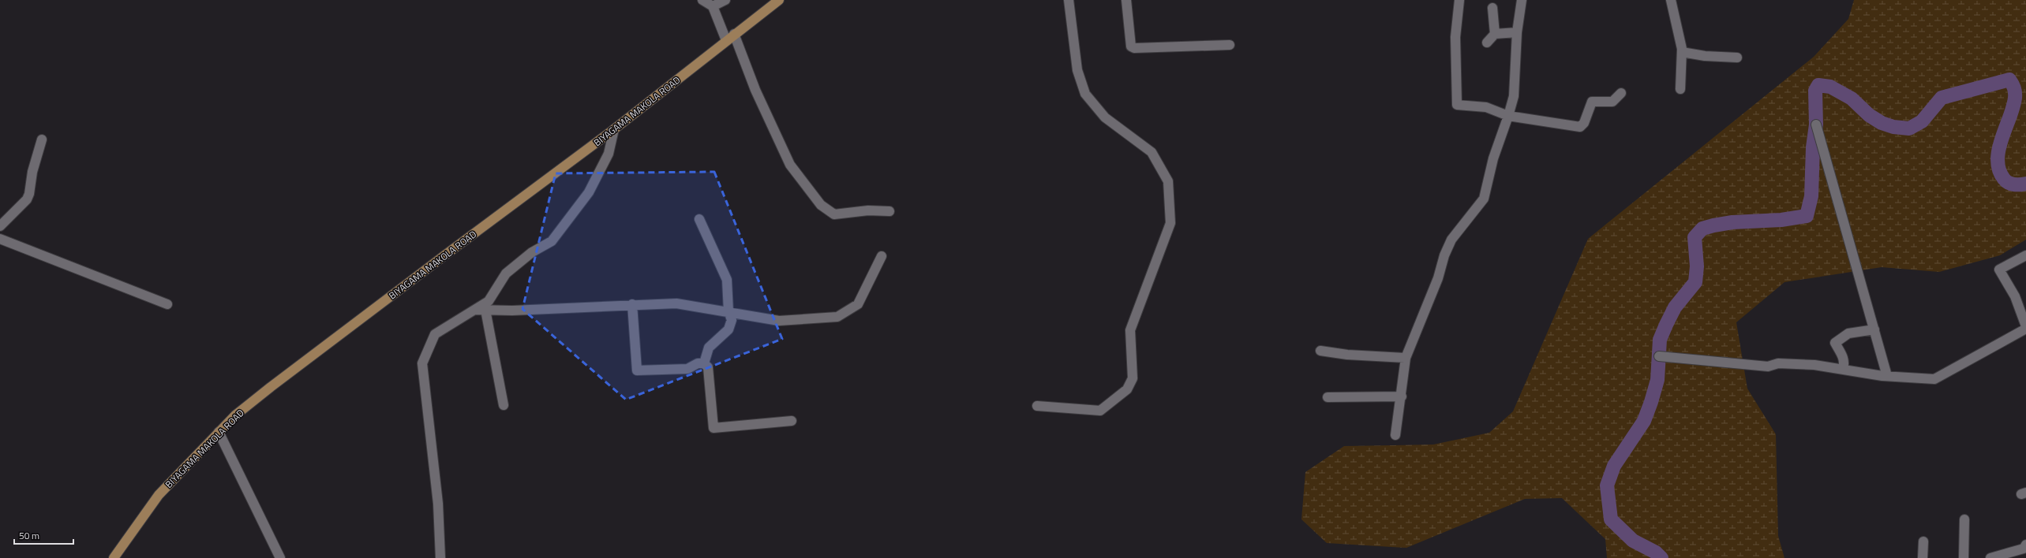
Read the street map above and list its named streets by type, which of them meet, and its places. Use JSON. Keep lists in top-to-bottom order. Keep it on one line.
{"streets":{"main road":["BIYAGAMA MAKOLA ROAD"]},"scale_bar":"50 m"}
